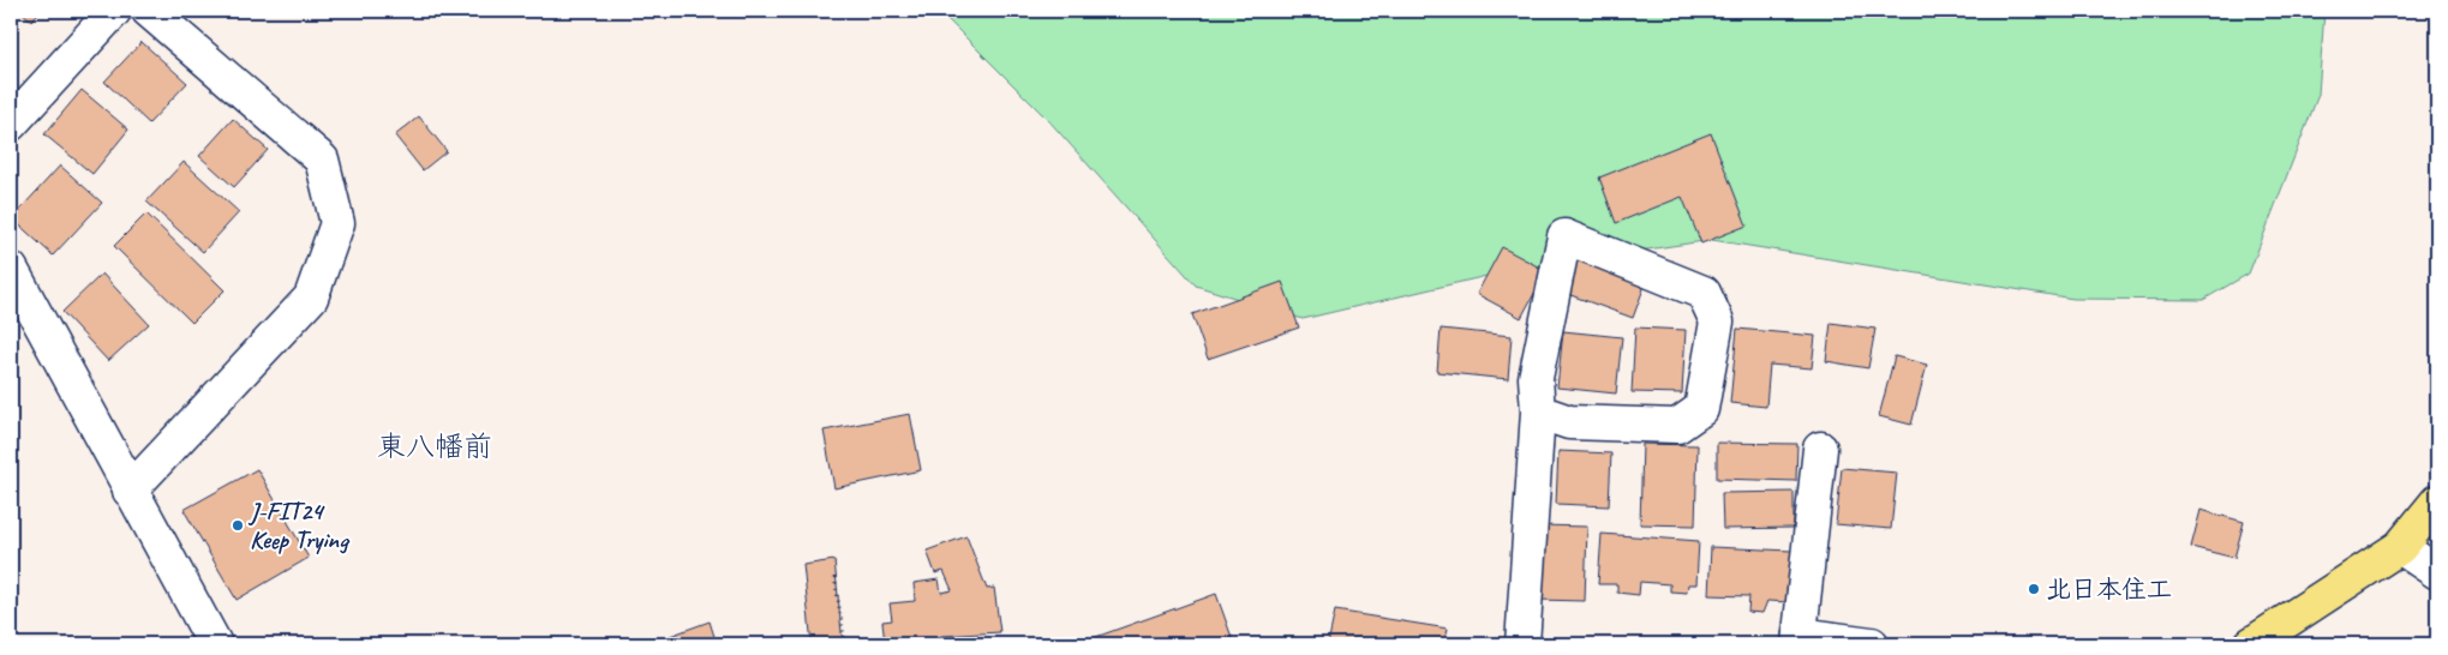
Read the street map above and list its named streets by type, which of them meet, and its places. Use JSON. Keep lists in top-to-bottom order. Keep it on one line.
{"districts":["東八幡前"],"places":["J-FIT24 Keep Trying","北日本住工"]}
